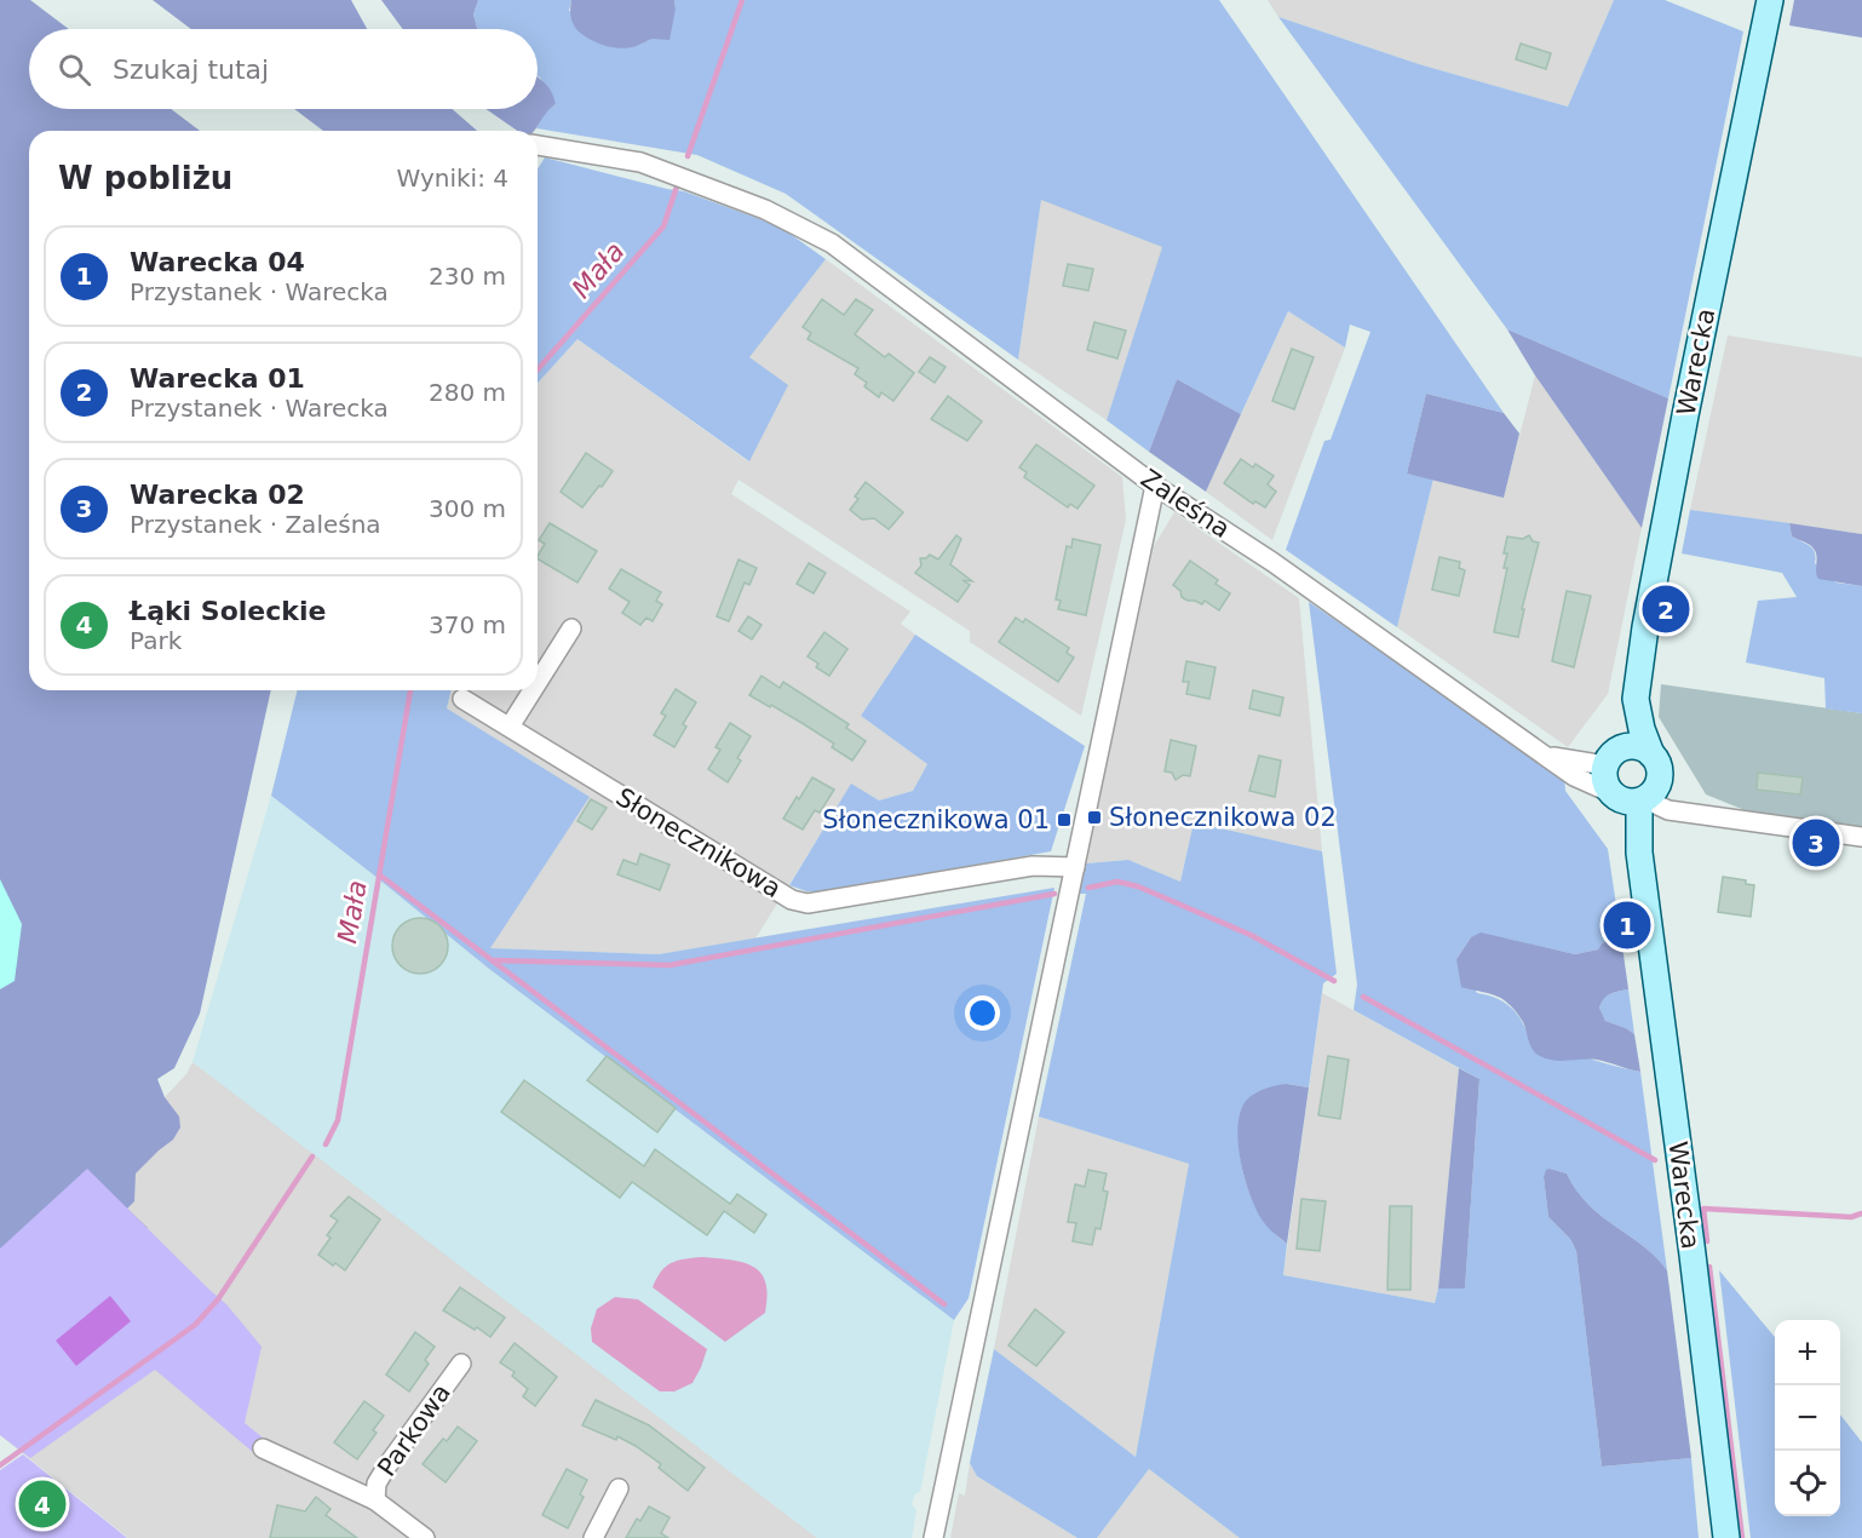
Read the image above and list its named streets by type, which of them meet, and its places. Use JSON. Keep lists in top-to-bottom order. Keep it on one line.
{"streets":{"street":["Warecka","Zaleśna","Słonecznikowa","Parkowa"]},"crossings":[["Warecka","Zaleśna"]],"water":["Mała"],"places":{"transit":["Słonecznikowa 02","Słonecznikowa 01"]},"page":{"search":"Szukaj tutaj","heading":["W pobliżu","Wyniki: 4"],"list":[{"mark":"1","name":"Warecka 04","note":"Przystanek · Warecka","value":"230 m"},{"mark":"2","name":"Warecka 01","note":"Przystanek · Warecka","value":"280 m"},{"mark":"3","name":"Warecka 02","note":"Przystanek · Zaleśna","value":"300 m"},{"mark":"4","name":"Łąki Soleckie","note":"Park","value":"370 m"}],"pins":["2","3","1","4"],"map_buttons":["+","−"]}}
